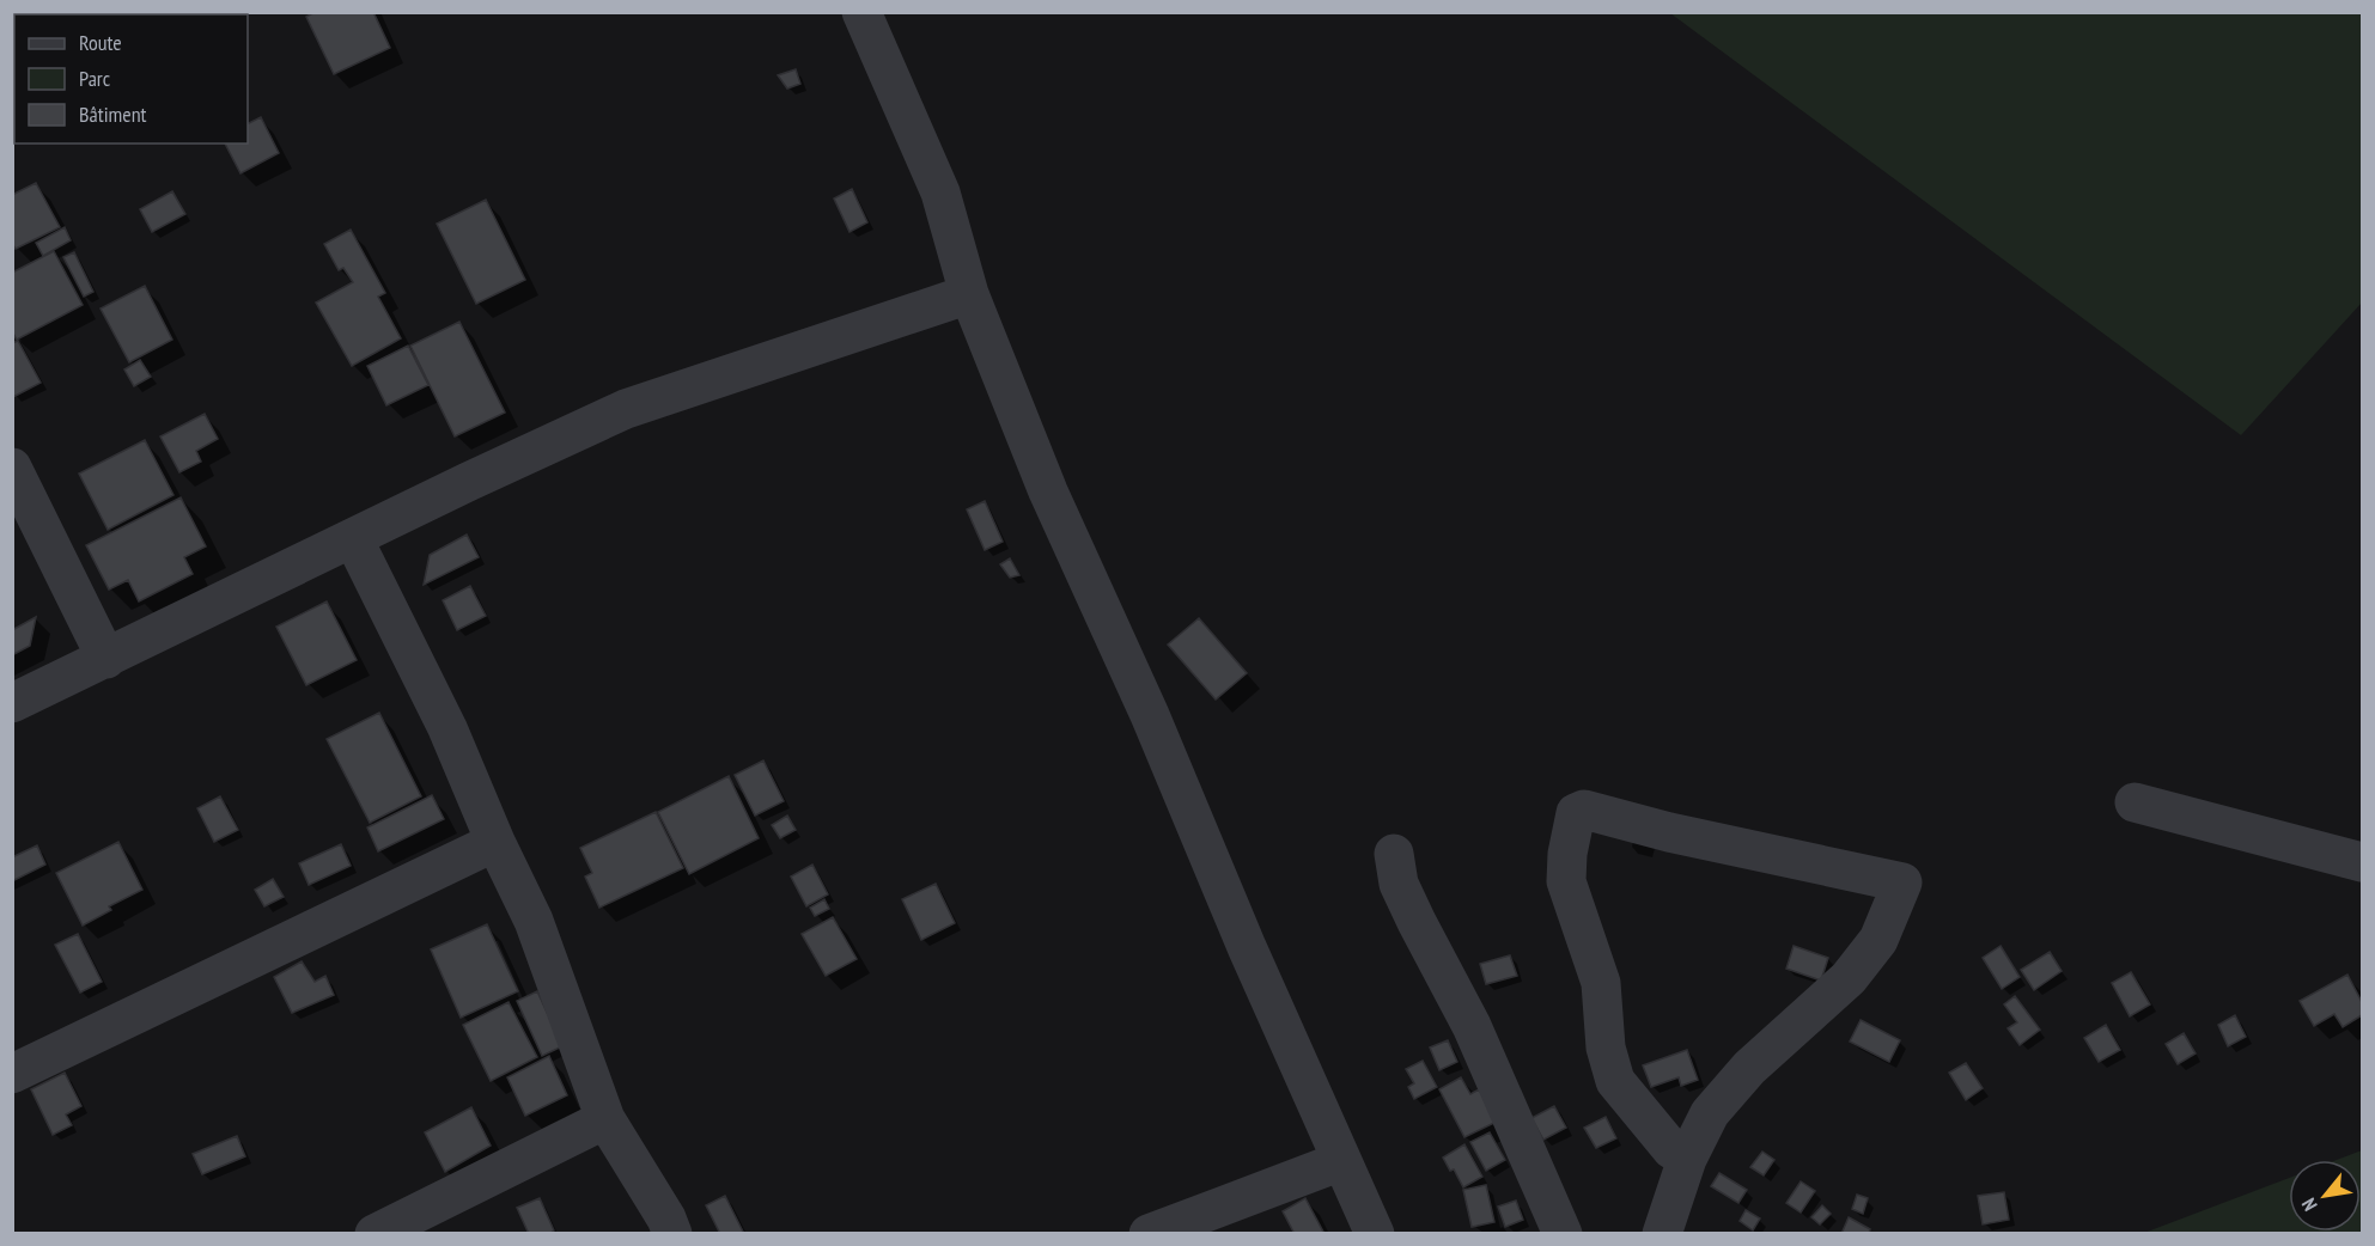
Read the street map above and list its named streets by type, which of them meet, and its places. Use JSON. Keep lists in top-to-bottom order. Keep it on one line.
{"legend":["Route","Parc","Bâtiment"],"north":"bottom left"}
